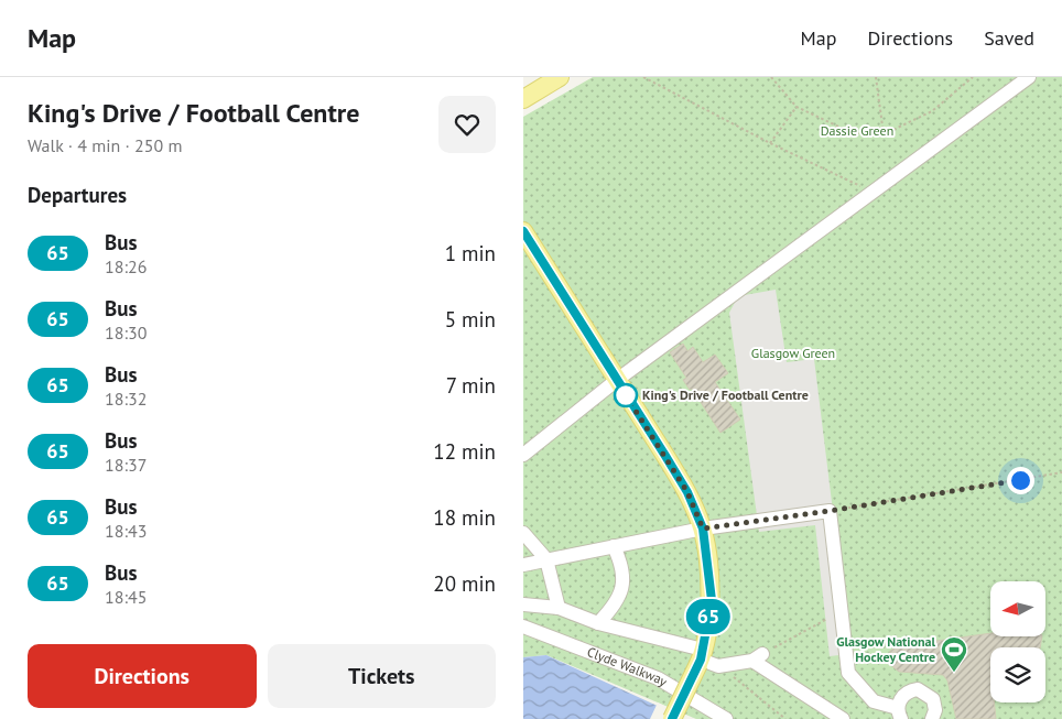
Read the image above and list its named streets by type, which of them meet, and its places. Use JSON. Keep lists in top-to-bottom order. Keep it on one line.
{"streets":{"street":["Clyde Walkway"]},"parks":["Dassie Green","Glasgow Green"],"places":{"other":["King's Drive / Football Centre"],"sports":["Glasgow National Hockey Centre"]},"lines":["bus line 65"],"north":"left","page":{"header":"Map","nav":["Map","Directions","Saved"],"heading":[["King's Drive / Football Centre","Walk · 4 min · 250 m"],"Departures"],"on_map":"65","list":[{"mark":"65","name":"Bus","note":"18:26","value":"1 min"},{"mark":"65","name":"Bus","note":"18:30","value":"5 min"},{"mark":"65","name":"Bus","note":"18:32","value":"7 min"},{"mark":"65","name":"Bus","note":"18:37","value":"12 min"},{"mark":"65","name":"Bus","note":"18:43","value":"18 min"},{"mark":"65","name":"Bus","note":"18:45","value":"20 min"}],"buttons":["Directions","Tickets"]}}
